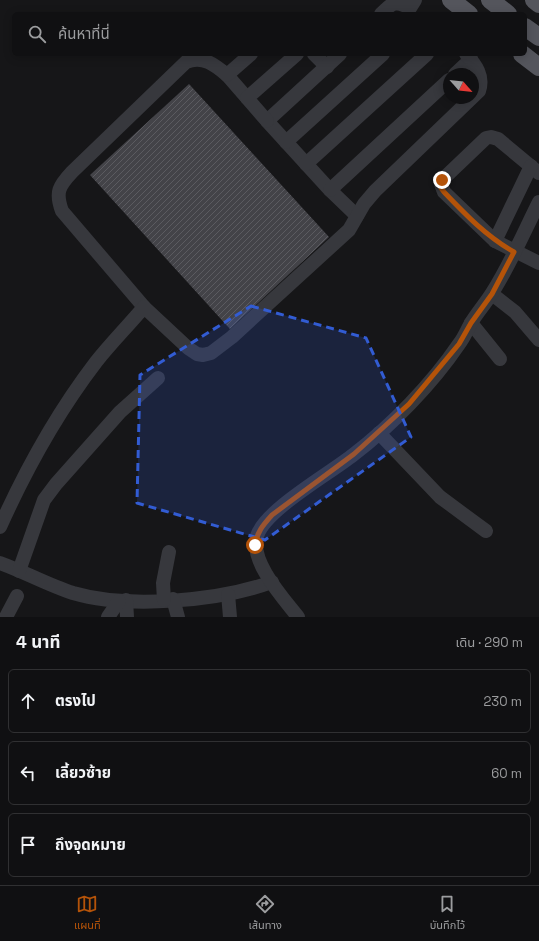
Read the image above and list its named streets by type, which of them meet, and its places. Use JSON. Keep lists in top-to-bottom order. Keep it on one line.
{"north":"bottom right","page":{"search":"ค้นหาที่นี่","heading":["4 นาที","เดิน · 290 m"],"list":[["ตรงไป","230 m"],["เลี้ยวซ้าย","60 m"],"ถึงจุดหมาย"],"nav":["แผนที่","เส้นทาง","บันทึกไว้"]}}
